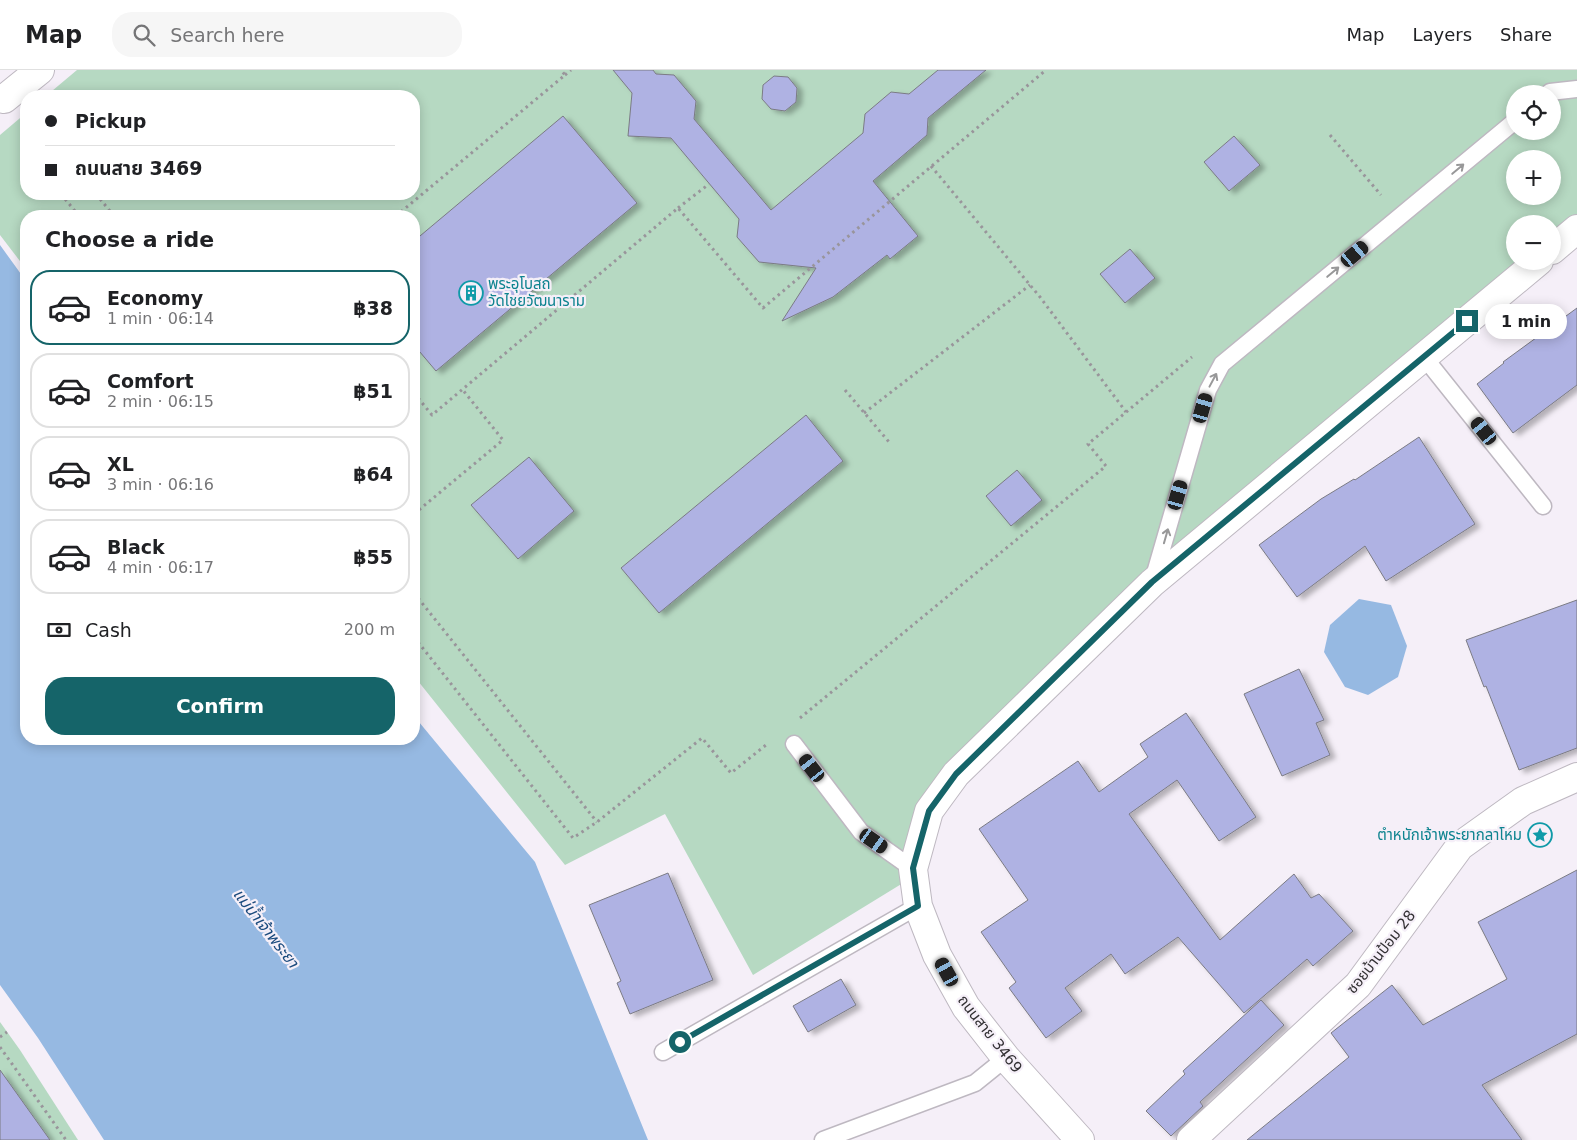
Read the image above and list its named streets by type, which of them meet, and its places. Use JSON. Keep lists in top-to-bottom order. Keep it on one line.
{"streets":{"street":["ซอยบ้านป้อม 28","ถนนสาย 3469"]},"water":["แม่น้ำเจ้าพระยา"],"places":{"building":["พระอุโบสถ วัดไชยวัฒนาราม"],"place":["ตำหนักเจ้าพระยากลาโหม"]},"page":{"header":"Map","search":"Search here","nav":["Map","Layers","Share"],"map_buttons":["+","−"],"banner":["Pickup","ถนนสาย 3469"],"heading":"Choose a ride","list":[{"name":"Economy","note":"1 min · 06:14","value":"฿38"},{"name":"Comfort","note":"2 min · 06:15","value":"฿51"},{"name":"XL","note":"3 min · 06:16","value":"฿64"},{"name":"Black","note":"4 min · 06:17","value":"฿55"}],"bubble":"1 min","pay":["Cash","200 m"],"buttons":"Confirm"}}
